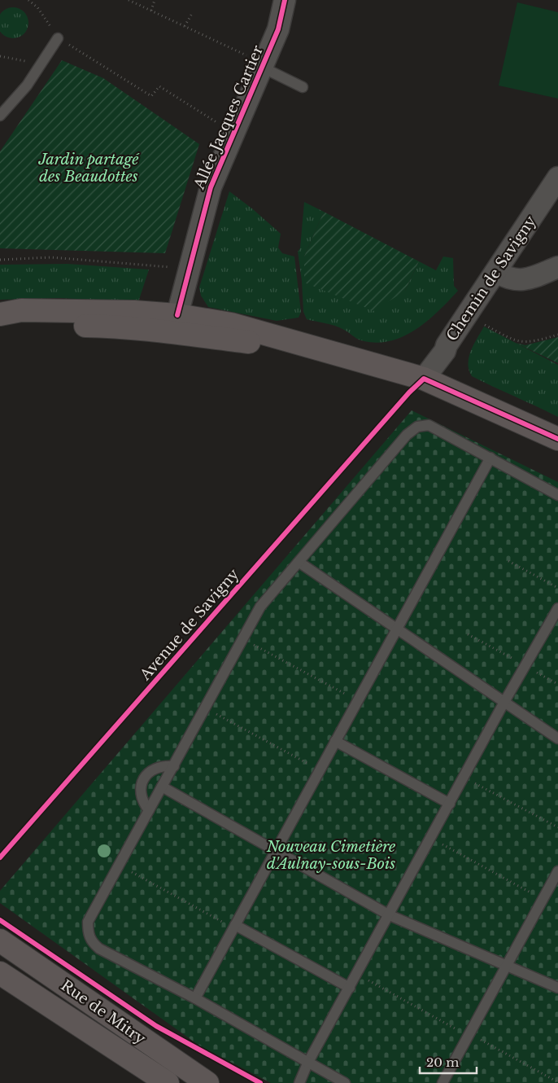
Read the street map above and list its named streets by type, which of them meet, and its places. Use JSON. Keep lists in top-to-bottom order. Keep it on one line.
{"streets":{"main road":["Rue de Mitry"],"street":["Allée Jacques Cartier","Chemin de Savigny"],"cycle path":["Avenue de Savigny"]},"parks":["Jardin partagé des Beaudottes","Nouveau Cimetière d'Aulnay-sous-Bois"],"scale_bar":"20 m"}
